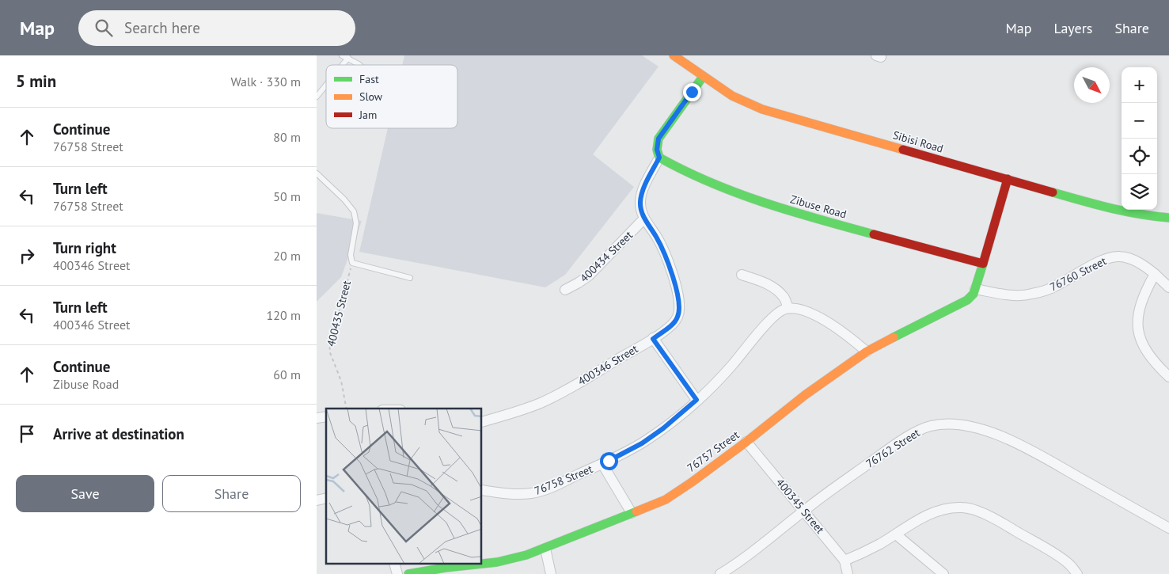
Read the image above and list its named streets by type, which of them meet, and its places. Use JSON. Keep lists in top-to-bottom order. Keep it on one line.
{"streets":{"street":["Sibisi Road","Zibuse Road","400434 Street","76760 Street","400346 Street","76762 Street","76757 Street","76758 Street","400345 Street"],"path":["400435 Street"]},"crossings":[["Zibuse Road","400346 Street"],["Zibuse Road","76757 Street"],["400434 Street","400346 Street"],["76760 Street","76757 Street"],["76762 Street","400345 Street"],["76757 Street","400345 Street"]],"legend":["Fast","Slow","Jam"],"north":"bottom right","page":{"header":"Map","search":"Search here","nav":["Map","Layers","Share"],"heading":["5 min","Walk · 330 m"],"map_buttons":["+","−"],"list":[["Continue","76758 Street","80 m"],["Turn left","76758 Street","50 m"],["Turn right","400346 Street","20 m"],["Turn left","400346 Street","120 m"],["Continue","Zibuse Road","60 m"],"Arrive at destination"],"buttons":["Save","Share"]}}
